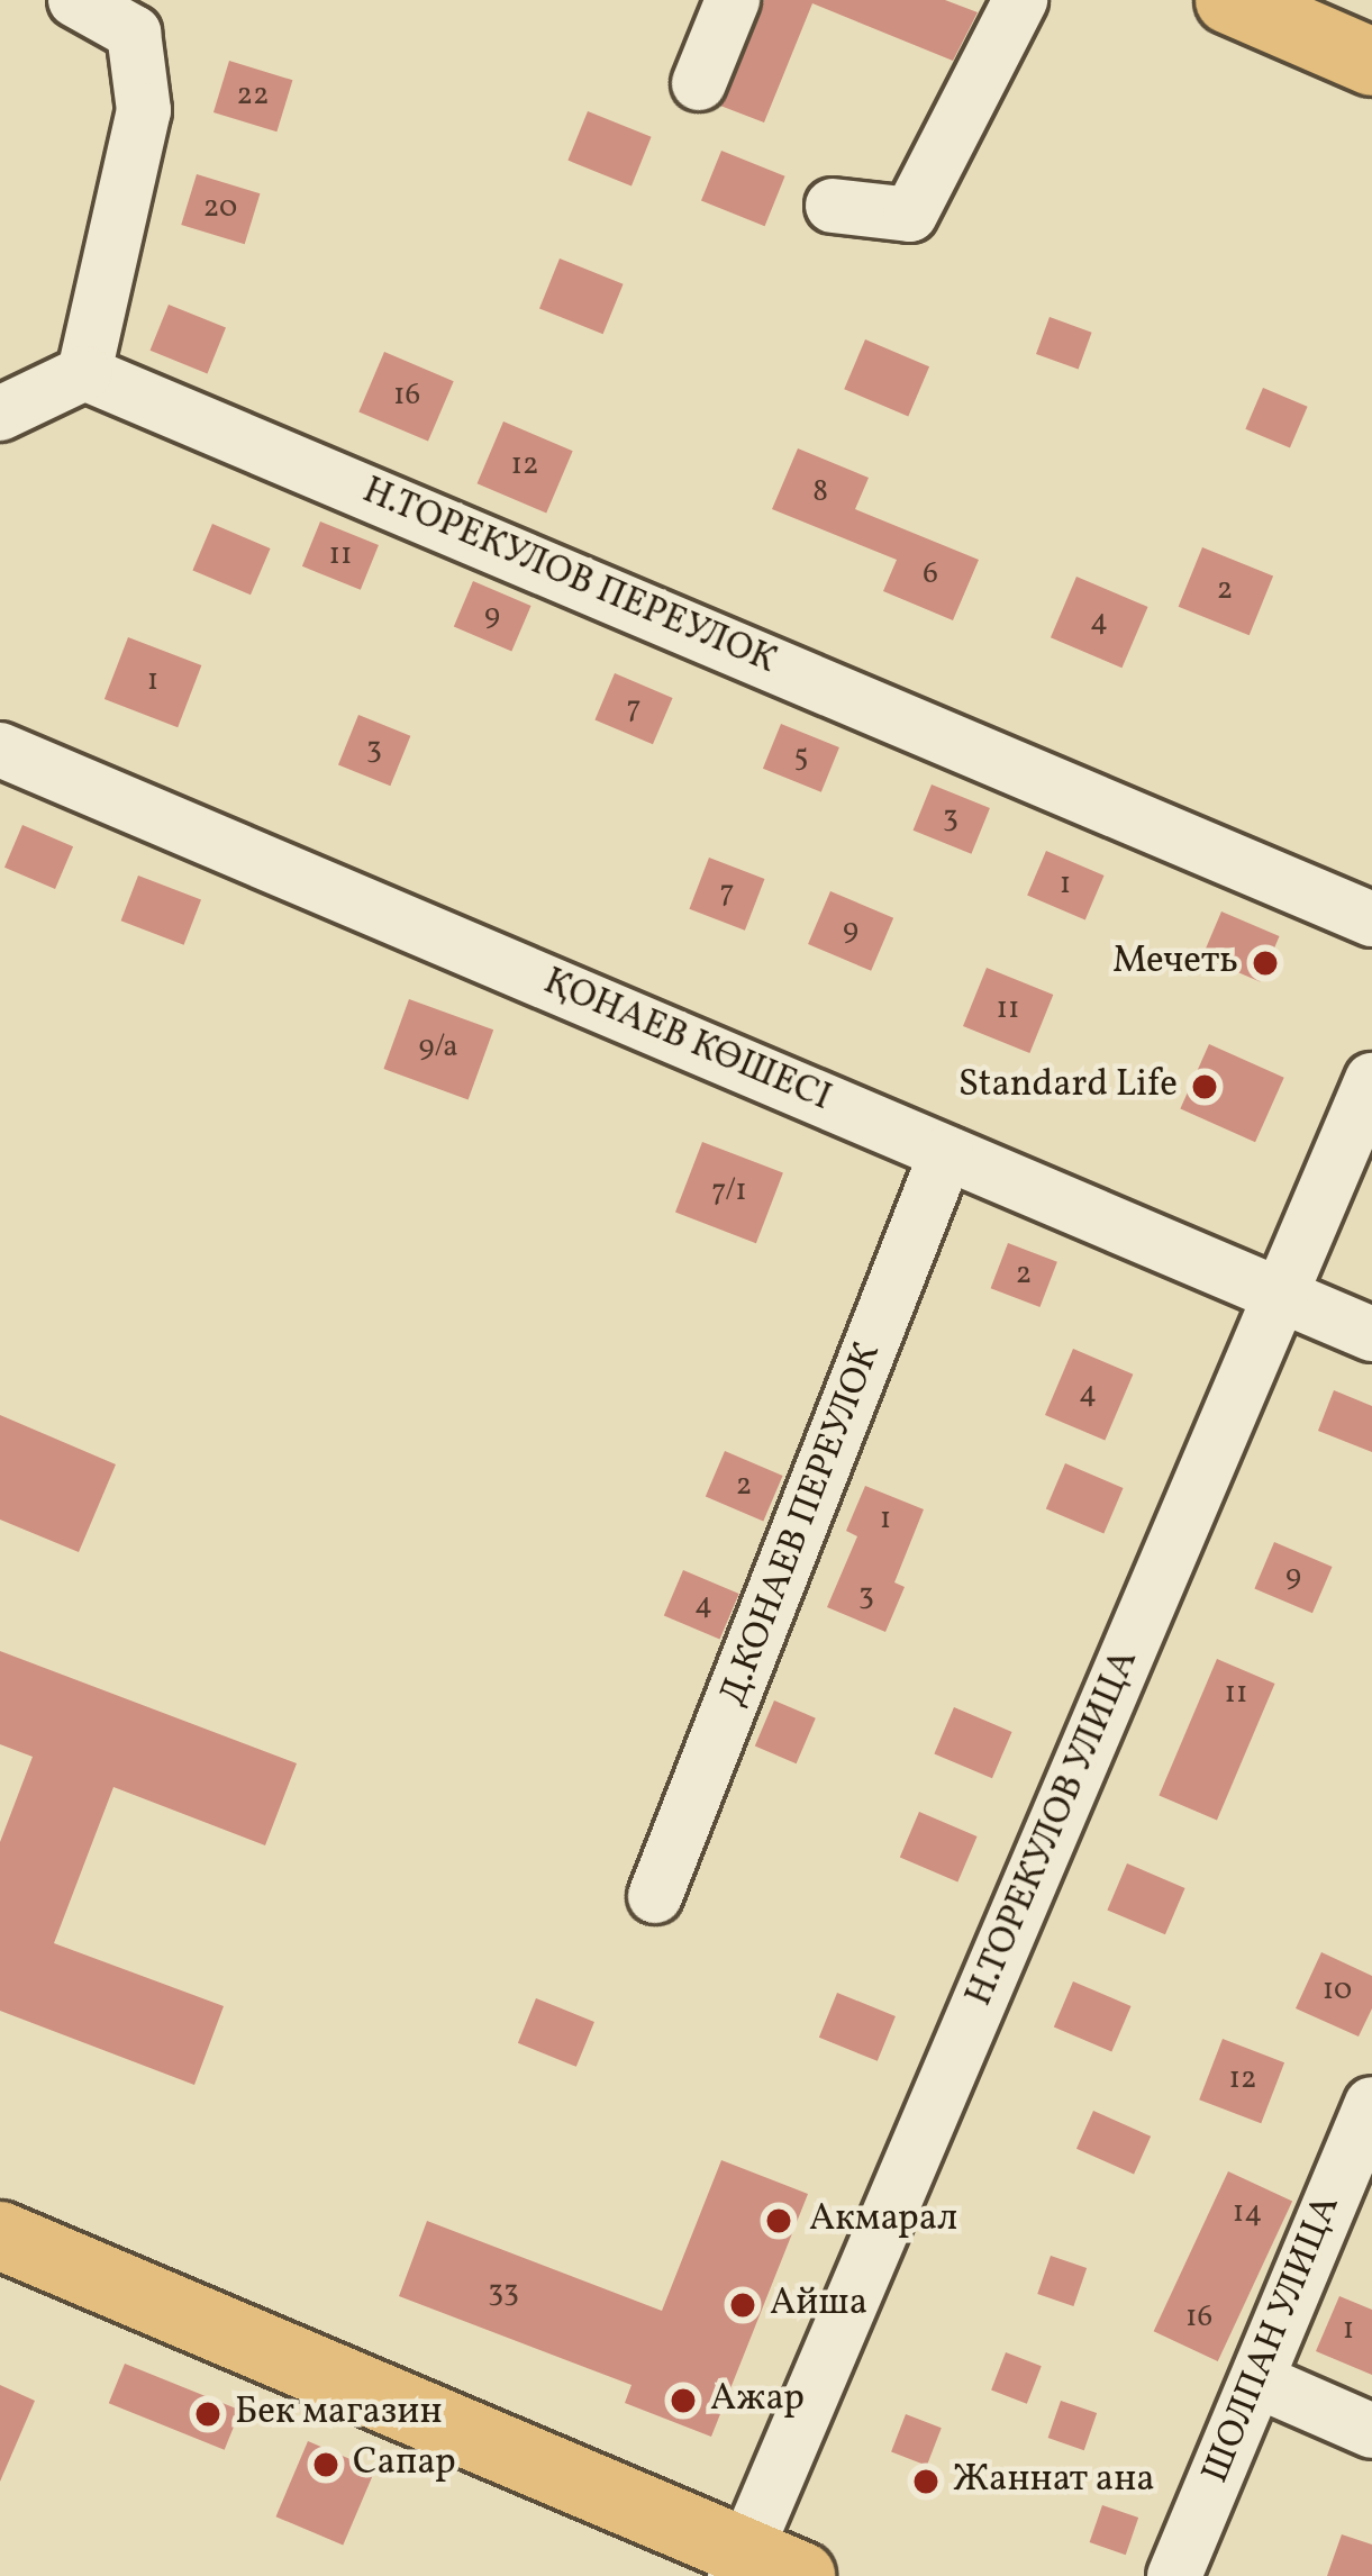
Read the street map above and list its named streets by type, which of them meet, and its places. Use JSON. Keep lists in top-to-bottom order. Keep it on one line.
{"streets":{"street":["Н.ТОРЕКУЛОВ ПЕРЕУЛОК","ҚОНАЕВ КӨШЕСІ","Д.КОНАЕВ ПЕРЕУЛОК","Н.ТОРЕКУЛОВ УЛИЦА","ШОЛПАН УЛИЦА"]},"crossings":[["ҚОНАЕВ КӨШЕСІ","Д.КОНАЕВ ПЕРЕУЛОК"],["ҚОНАЕВ КӨШЕСІ","Н.ТОРЕКУЛОВ УЛИЦА"]],"places":["Мечеть","Standard Life","Акмарал","Айша","Ажар","Бек магазин","Сапар","Жаннат ана"],"house_numbers":["22","20","16","12","8","11","6","2","9","4","1","7","3","5","3","1","7","9","11","9/а","7/1","2","4","2","1","9","3","4","11","10","12","14","33","16","1"]}
